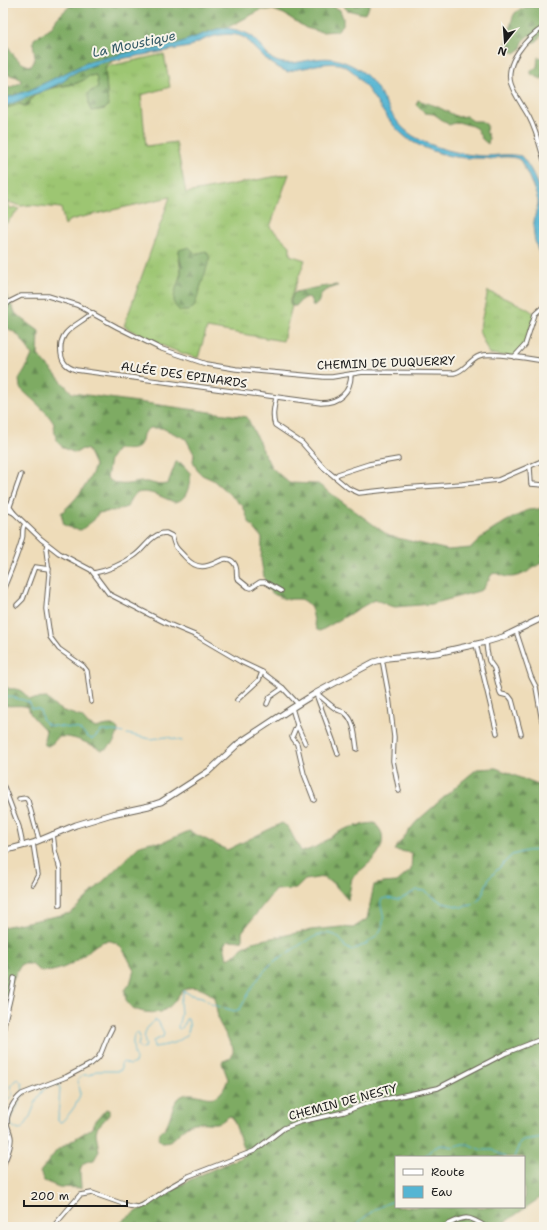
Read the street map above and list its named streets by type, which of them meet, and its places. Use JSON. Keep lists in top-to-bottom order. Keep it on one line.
{"streets":{"street":["CHEMIN DE DUQUERRY","ALLÉE DES EPINARDS","CHEMIN DE NESTY"]},"crossings":[["CHEMIN DE DUQUERRY","ALLÉE DES EPINARDS"]],"water":["La Moustique"],"legend":["Route","Eau"],"scale_bar":"200 m","north":"bottom"}
